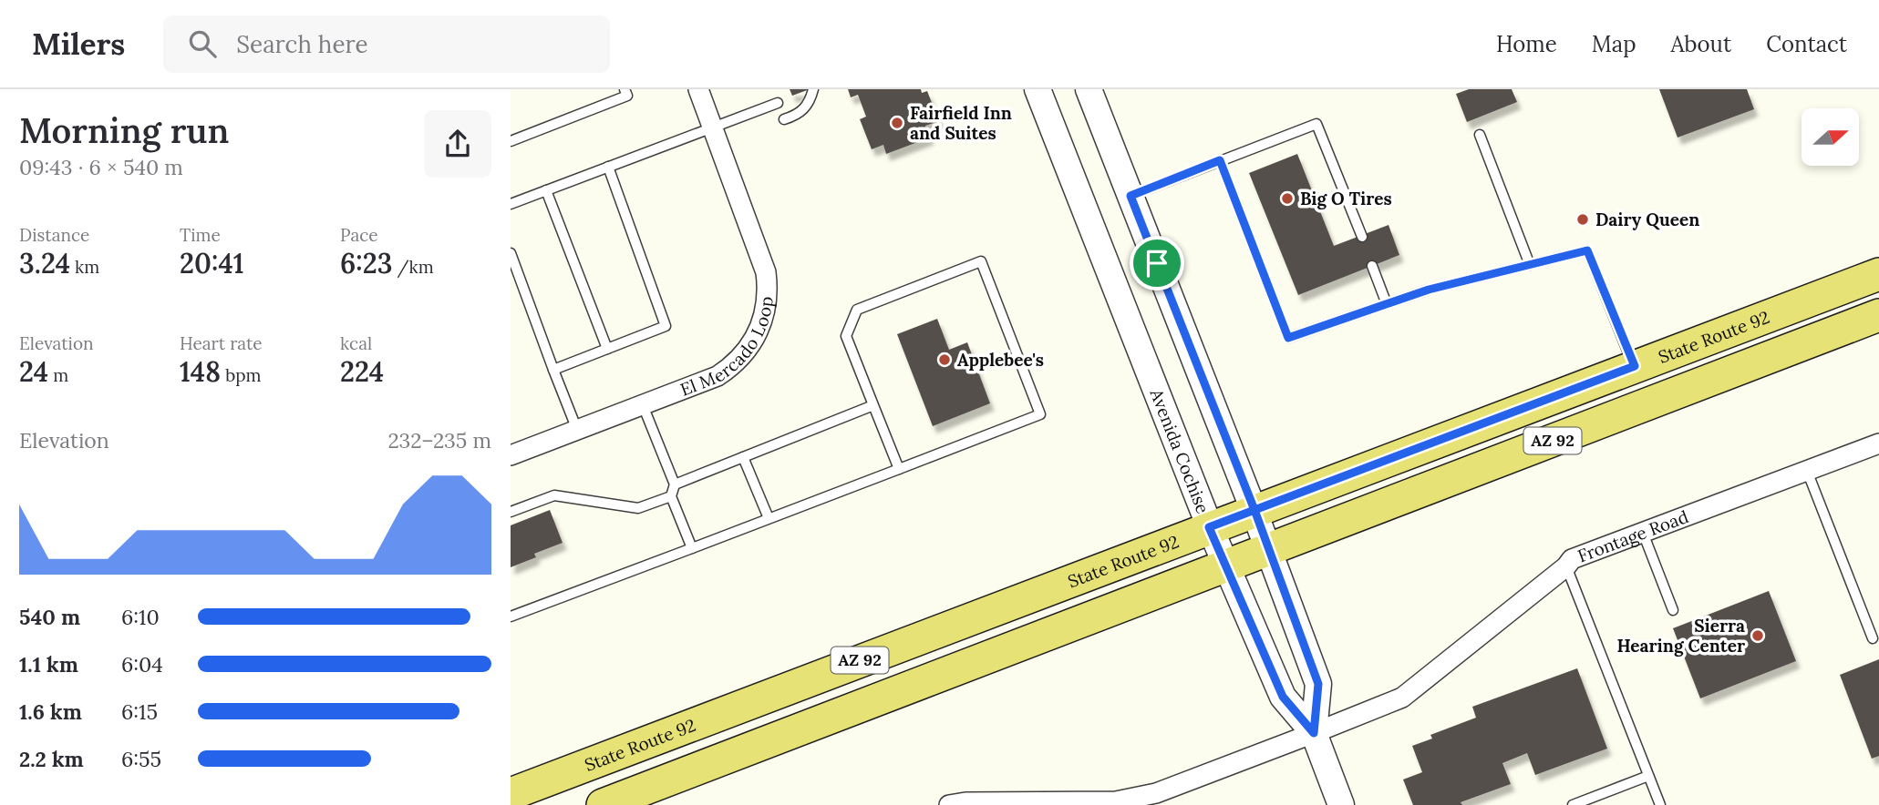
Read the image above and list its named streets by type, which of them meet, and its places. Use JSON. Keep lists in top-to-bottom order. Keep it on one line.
{"streets":{"main road":["State Route 92","AZ 92"],"street":["El Mercado Loop","Avenida Cochise","Frontage Road"]},"crossings":[["State Route 92","Avenida Cochise"],["AZ 92","Avenida Cochise"],["Avenida Cochise","Frontage Road"]],"places":["Fairfield Inn and Suites","Big O Tires","Dairy Queen","Applebee's","Sierra Hearing Center"],"north":"right","page":{"header":"Milers","search":"Search here","nav":["Home","Map","About","Contact"],"heading":["Morning run","09:43 · 6 × 540 m"],"stats":[["Distance","3.24 km"],["Time","20:41"],["Pace","6:23 /km"],["Elevation","24 m"],["Heart rate","148 bpm"],["kcal","224"]],"chart":["Elevation","232–235 m"],"list":[{"name":"540 m","note":"6:10"},{"name":"1.1 km","note":"6:04"},{"name":"1.6 km","note":"6:15"},{"name":"2.2 km","note":"6:55"}]}}
